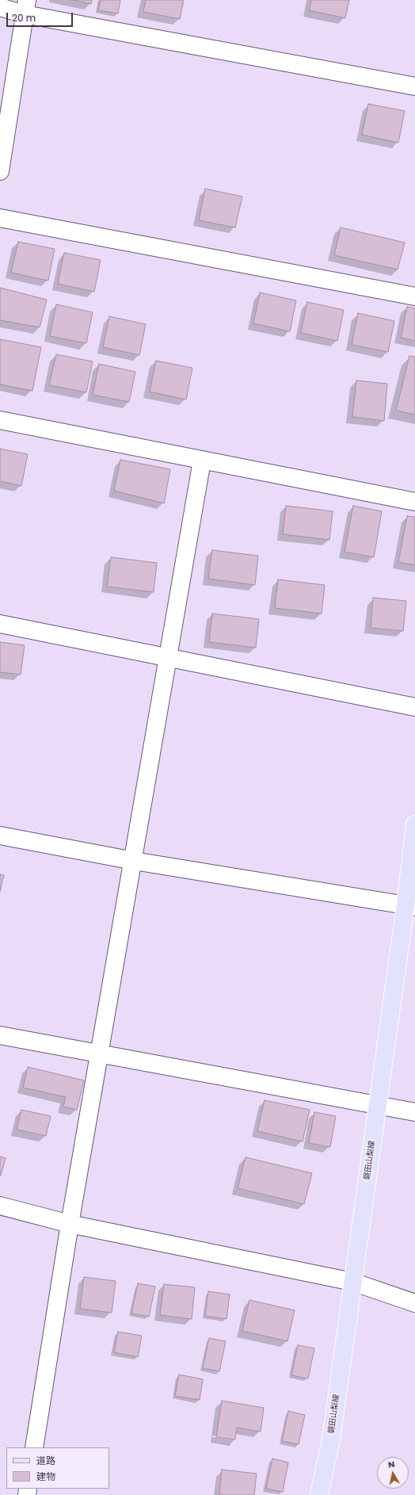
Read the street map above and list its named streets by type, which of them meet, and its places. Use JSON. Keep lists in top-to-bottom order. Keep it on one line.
{"streets":{"main road":["磐田山梨線"]},"legend":["道路","建物"],"scale_bar":"20 m","north":"top"}
